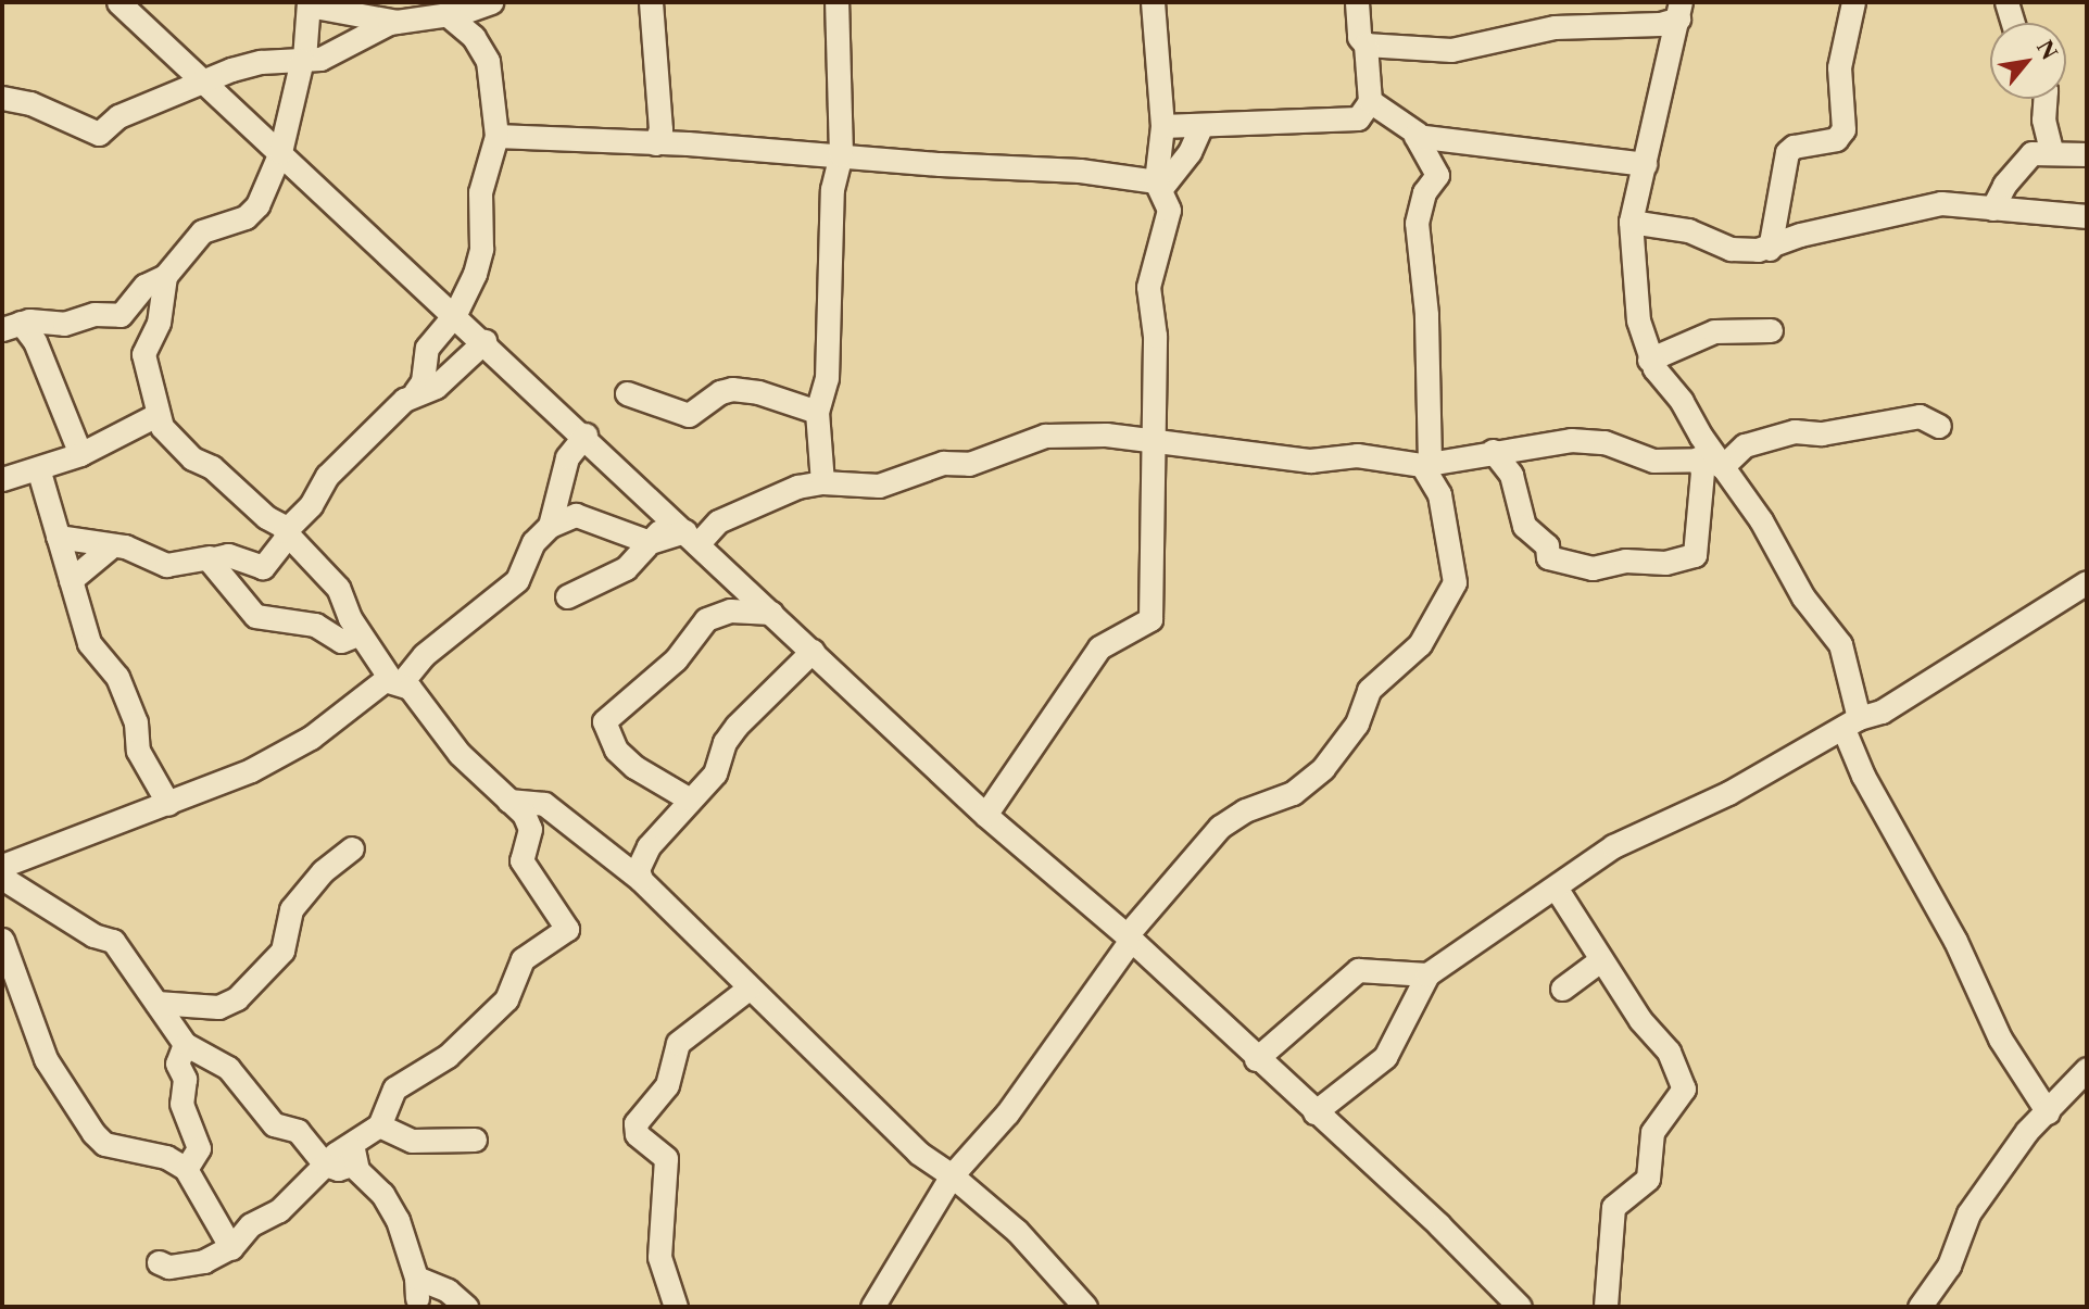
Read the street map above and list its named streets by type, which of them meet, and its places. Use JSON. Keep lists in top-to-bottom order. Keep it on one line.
{"north":"top right"}
